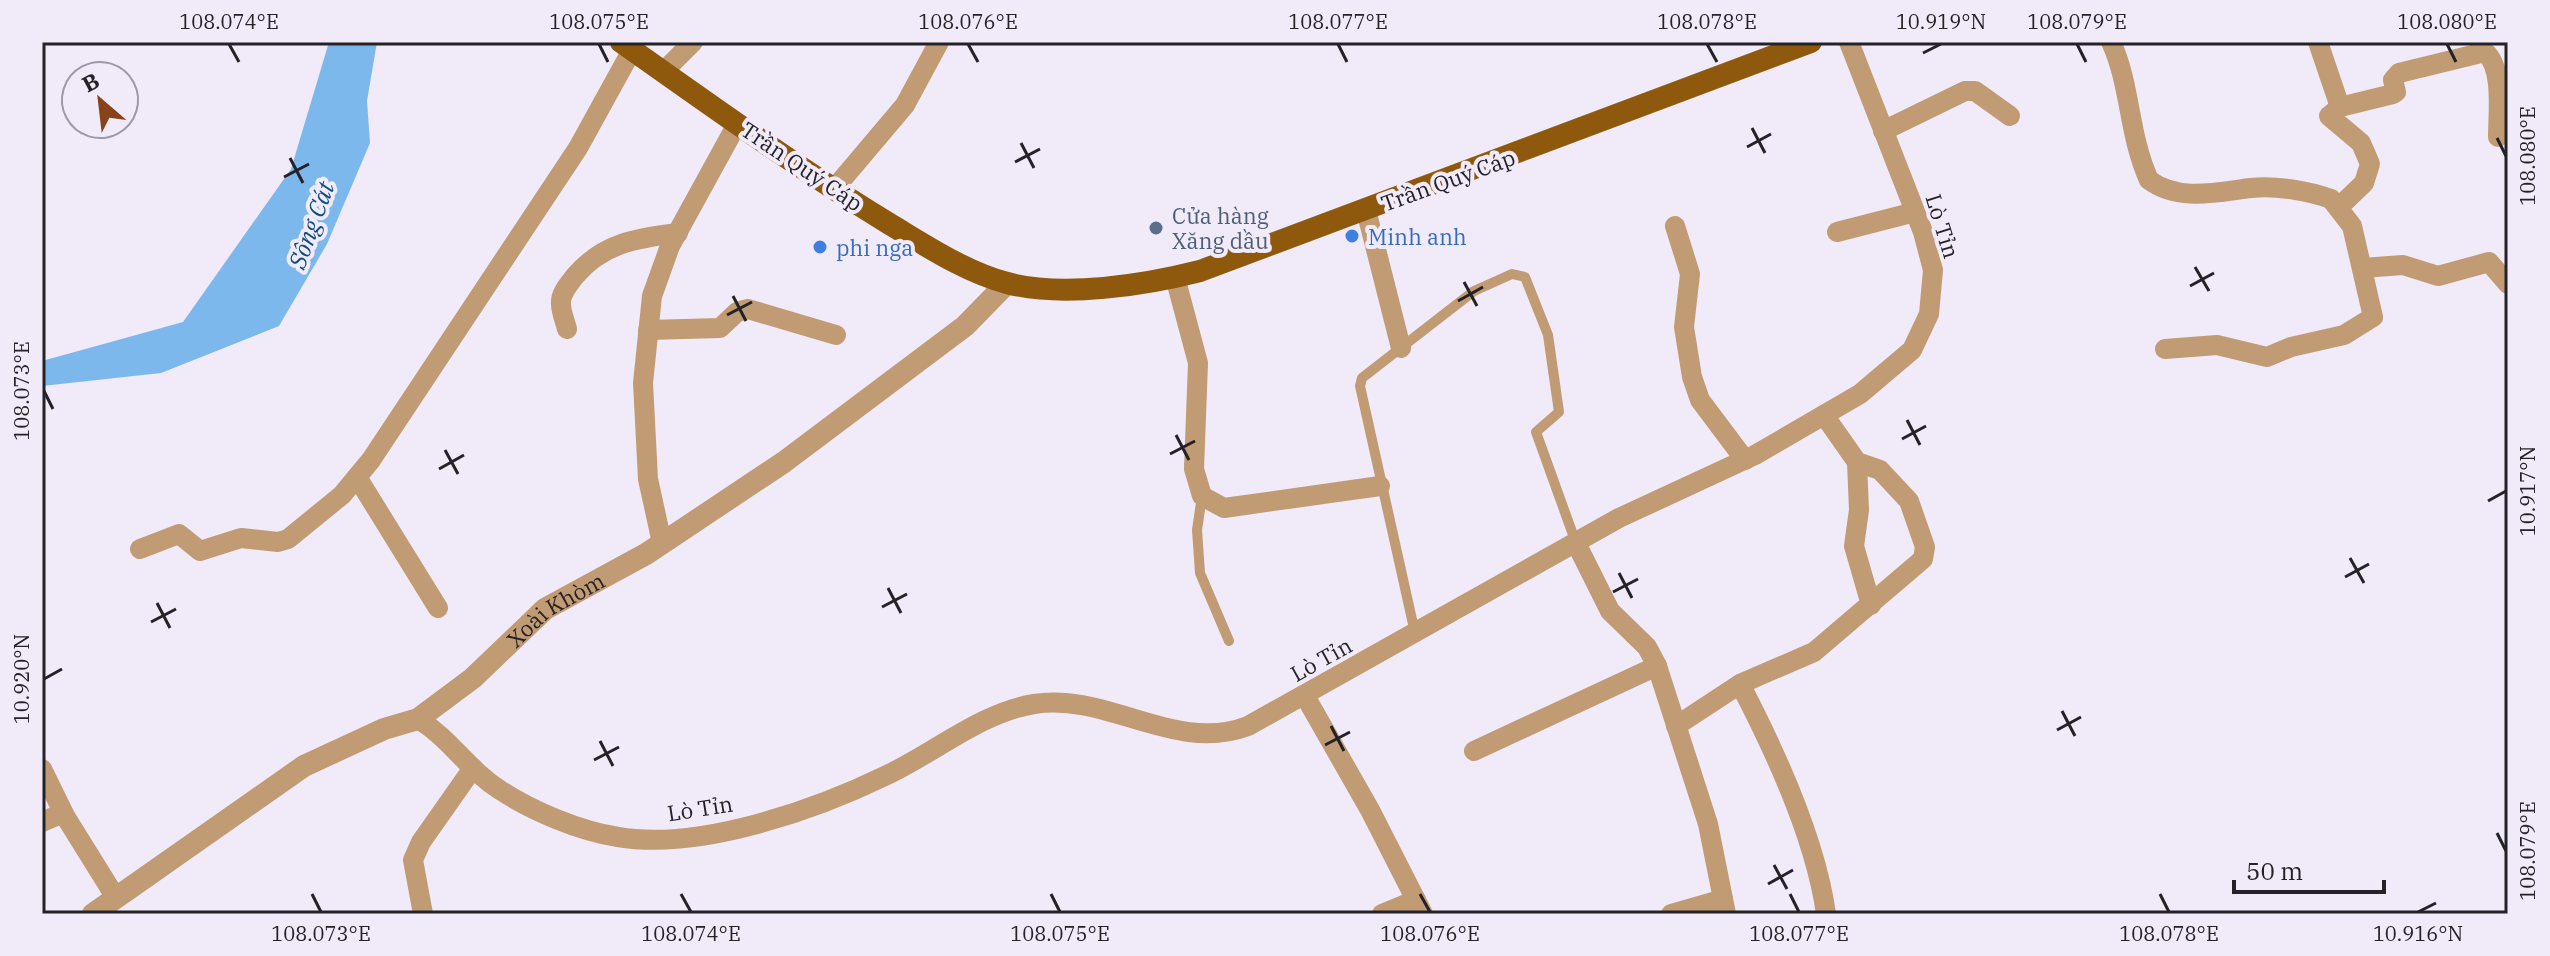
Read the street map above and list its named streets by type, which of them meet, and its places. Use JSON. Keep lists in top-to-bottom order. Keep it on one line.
{"streets":{"main road":["Trần Quý Cáp"],"street":["Lò Tỉn","Xoài Khòm"]},"crossings":[["Trần Quý Cáp","Xoài Khòm"],["Lò Tỉn","Xoài Khòm"]],"water":["Sông Cát"],"places":["Cửa hàng Xăng dầu","Minh anh","phi nga"],"scale_bar":"50 m","north":"top left","coordinates":["108.074°E","108.075°E","108.076°E","108.077°E","108.078°E","10.919°N","108.079°E","108.080°E","108.073°E","10.917°N","10.920°N","10.916°N"]}
